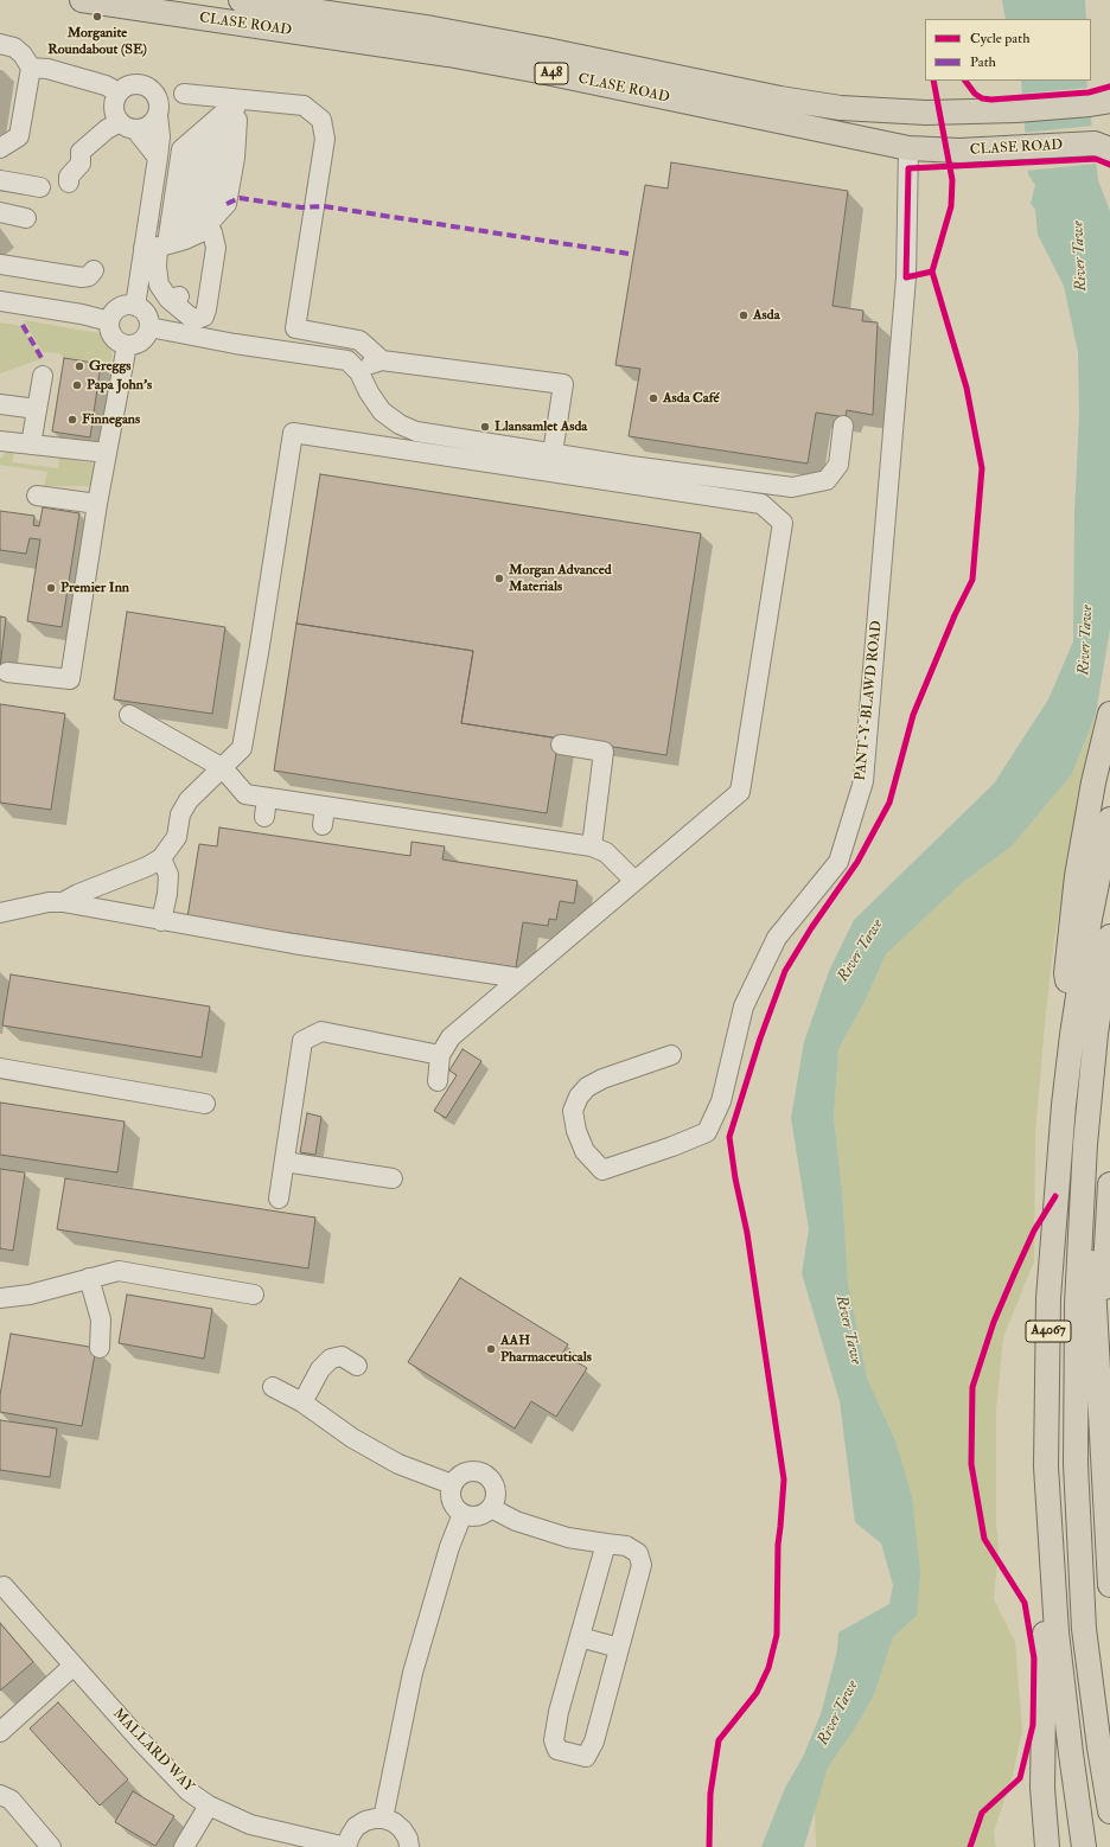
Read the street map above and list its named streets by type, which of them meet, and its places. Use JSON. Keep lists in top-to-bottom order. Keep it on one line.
{"streets":{"main road":["CLASE ROAD","A48","A4067"],"street":["PANT-Y-BLAWD ROAD","MALLARD WAY"]},"crossings":[["CLASE ROAD","PANT-Y-BLAWD ROAD"]],"water":["River Tawe"],"places":["Morganite Roundabout (SE)","Asda","Greggs","Papa John's","Asda Café","Finnegans","Llansamlet Asda","Morgan Advanced Materials","Premier Inn","AAH Pharmaceuticals"],"legend":["Cycle path","Path"]}
